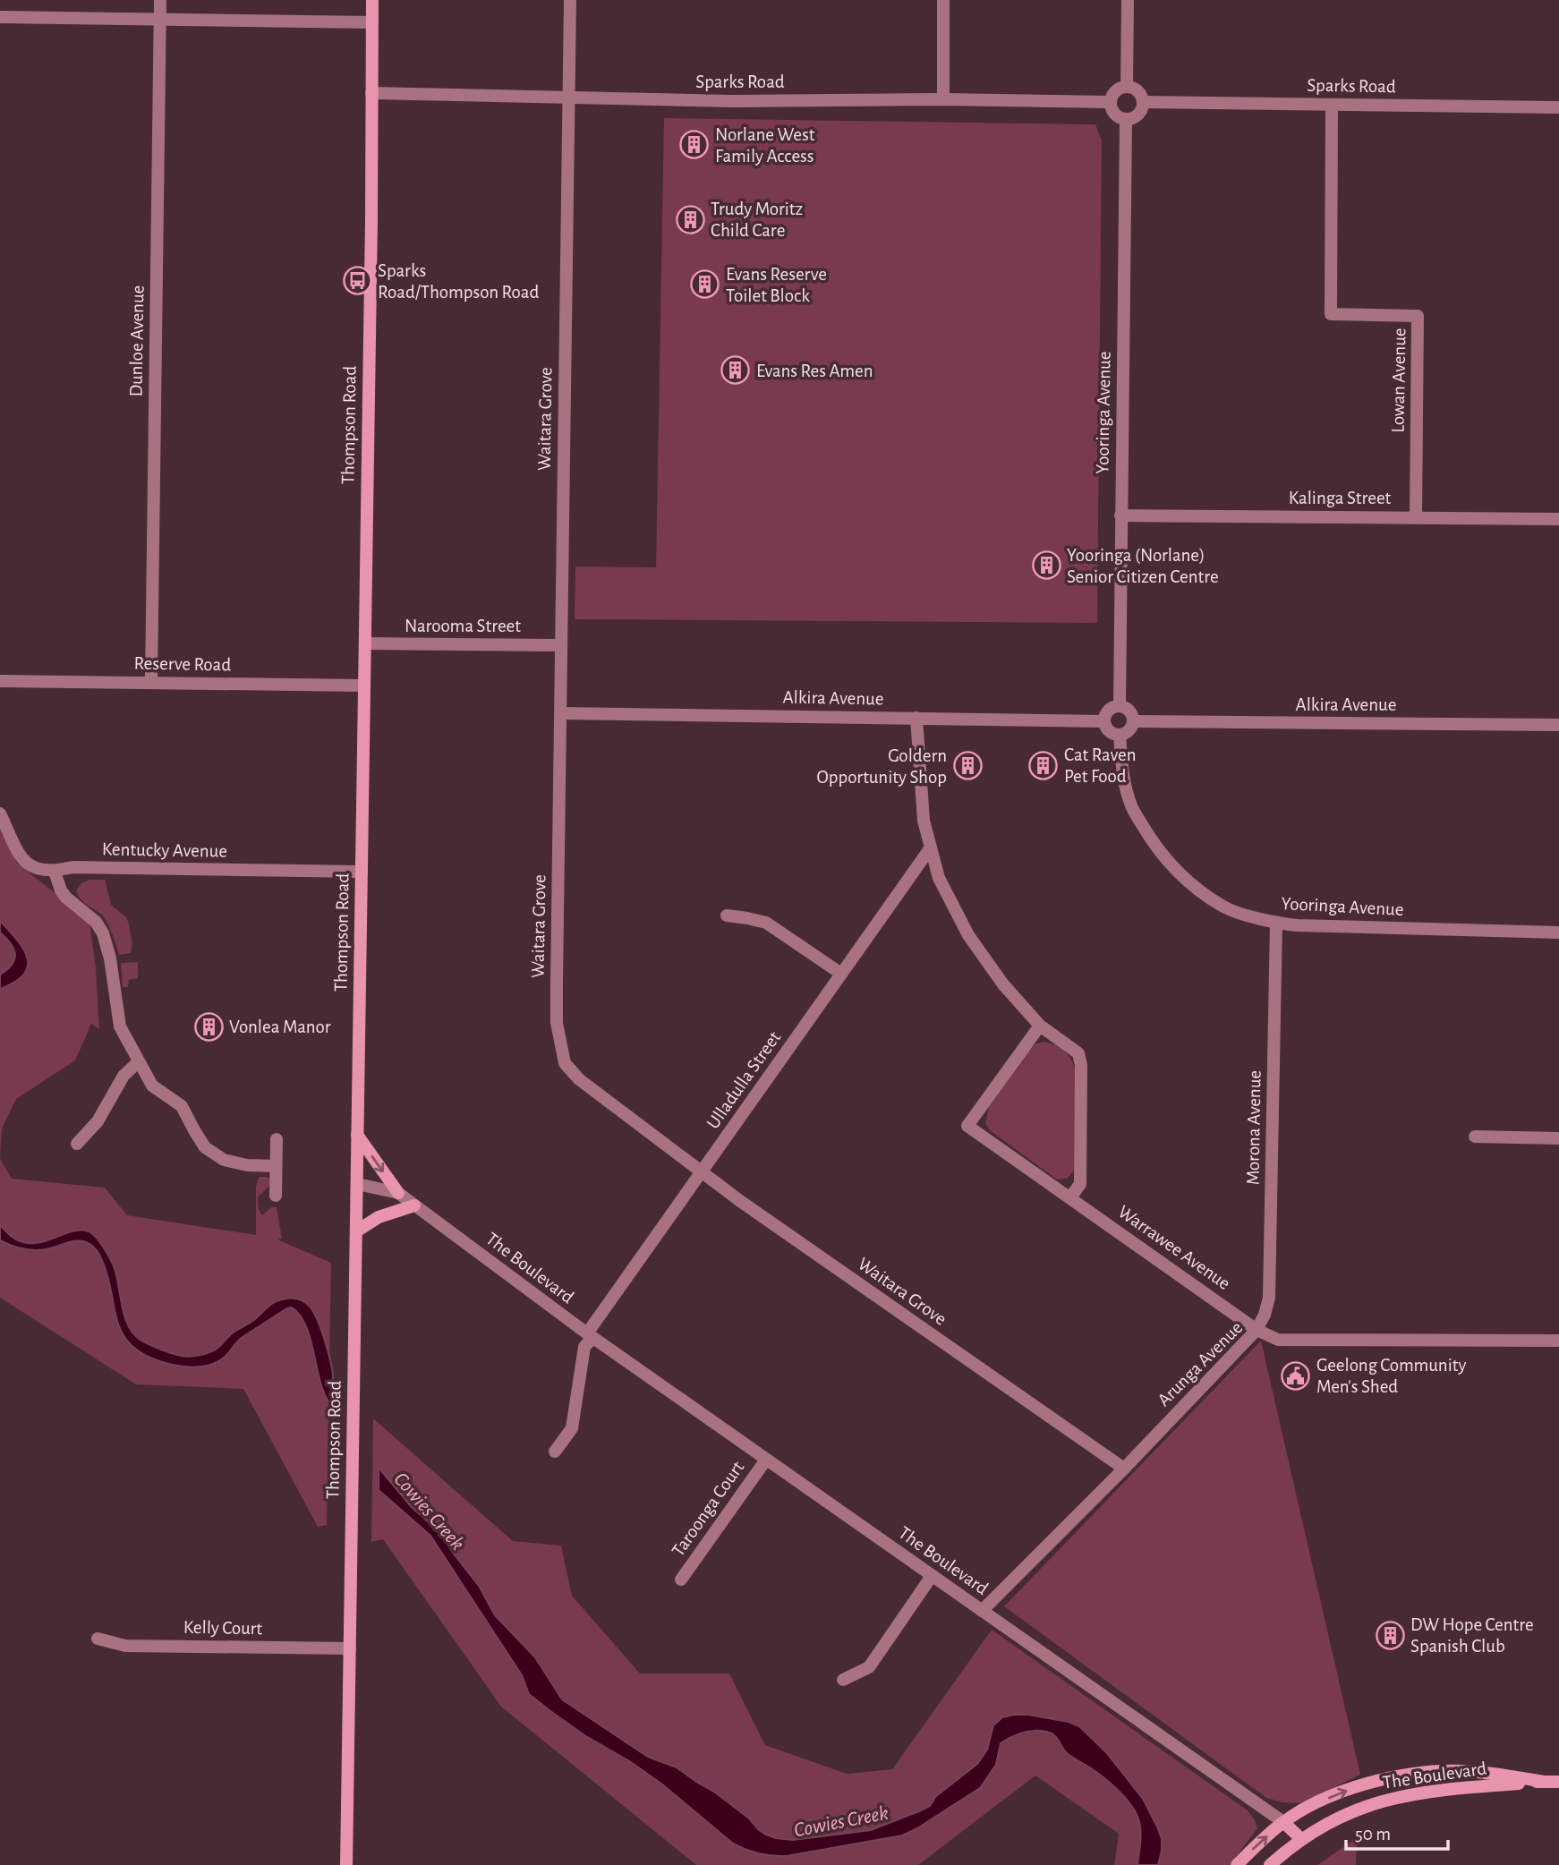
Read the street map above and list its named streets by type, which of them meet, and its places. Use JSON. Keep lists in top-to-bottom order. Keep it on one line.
{"streets":{"main road":["Thompson Road","The Boulevard"],"street":["Sparks Road","Dunloe Avenue","Lowan Avenue","Yooringa Avenue","Waitara Grove","Kalinga Street","Narooma Street","Reserve Road","Alkira Avenue","Kentucky Avenue","Ulladulla Street","Morona Avenue","Warrawee Avenue","Arunga Avenue","Taroonga Court","Kelly Court"]},"crossings":[["Sparks Road","Lowan Avenue"],["Sparks Road","Yooringa Avenue"],["Sparks Road","Waitara Grove"],["Sparks Road","Thompson Road"],["Dunloe Avenue","Reserve Road"],["Lowan Avenue","Kalinga Street"],["Yooringa Avenue","Kalinga Street"],["Yooringa Avenue","Alkira Avenue"],["Yooringa Avenue","Morona Avenue"],["Waitara Grove","Narooma Street"],["Waitara Grove","Alkira Avenue"],["Waitara Grove","Ulladulla Street"],["Waitara Grove","Arunga Avenue"],["Thompson Road","Narooma Street"],["Thompson Road","Reserve Road"],["Thompson Road","Kentucky Avenue"],["Thompson Road","The Boulevard"],["Thompson Road","Kelly Court"],["Ulladulla Street","The Boulevard"],["Morona Avenue","Warrawee Avenue"],["Morona Avenue","Arunga Avenue"],["Warrawee Avenue","Arunga Avenue"],["The Boulevard","Arunga Avenue"],["The Boulevard","Taroonga Court"]],"water":["Cowies Creek"],"places":{"building":["Norlane West Family Access","Trudy Moritz Child Care","Evans Reserve Toilet Block","Evans Res Amen","Yooringa (Norlane) Senior Citizen Centre","Cat Raven Pet Food","Goldern Opportunity Shop","Vonlea Manor","DW Hope Centre Spanish Club"],"bus stop":["Sparks Road/Thompson Road"],"public building":["Geelong Community Men's Shed"]},"scale_bar":"50 m"}
